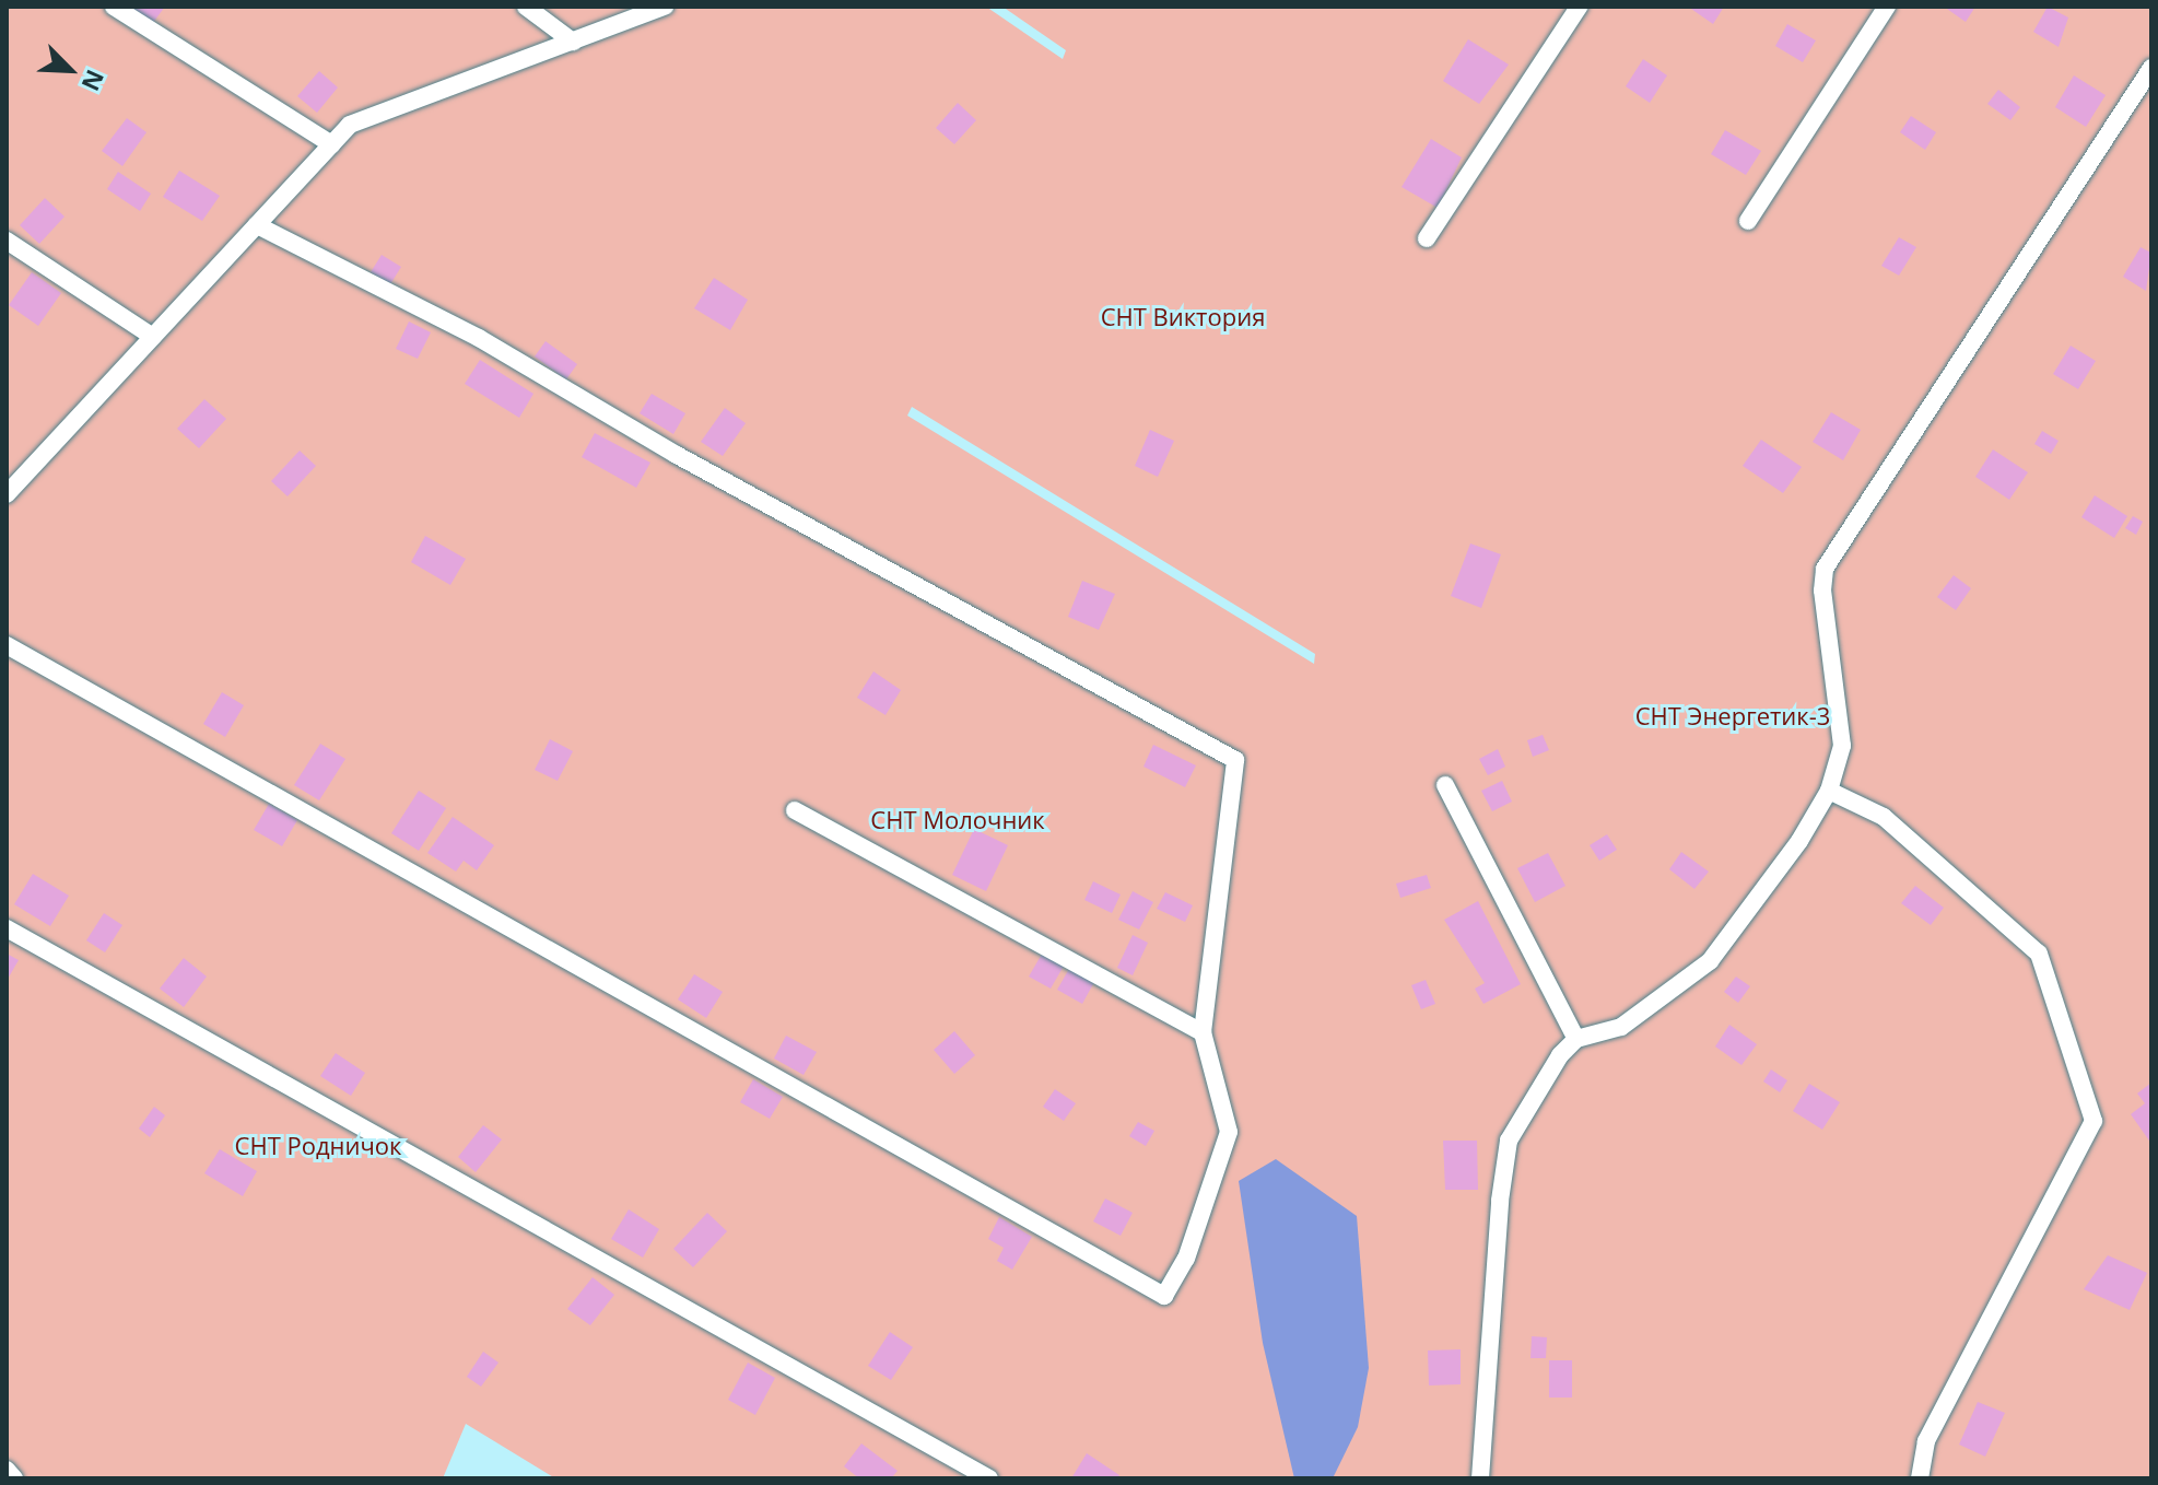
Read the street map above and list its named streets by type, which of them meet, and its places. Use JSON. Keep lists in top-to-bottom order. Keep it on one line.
{"parks":["СНТ Виктория","СНТ Энергетик-3","СНТ Молочник","СНТ Родничок"],"north":"bottom right"}
